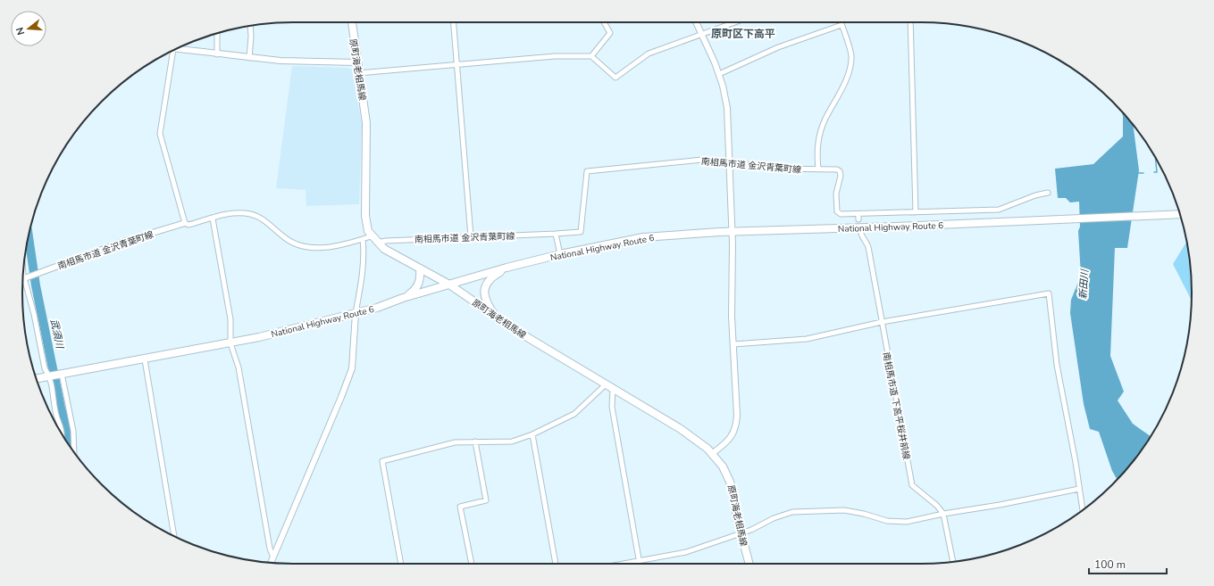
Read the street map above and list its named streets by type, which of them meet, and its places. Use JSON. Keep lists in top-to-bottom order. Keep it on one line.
{"streets":{"main road":["原町海老相馬線","National Highway Route 6"],"street":["南相馬市道 金沢青葉町線","南相馬市道 下高平桜井前線"]},"crossings":[["原町海老相馬線","南相馬市道 金沢青葉町線"],["原町海老相馬線","National Highway Route 6"]],"districts":["原町区下高平"],"water":["新田川","武須川"],"scale_bar":"100 m","north":"left"}
